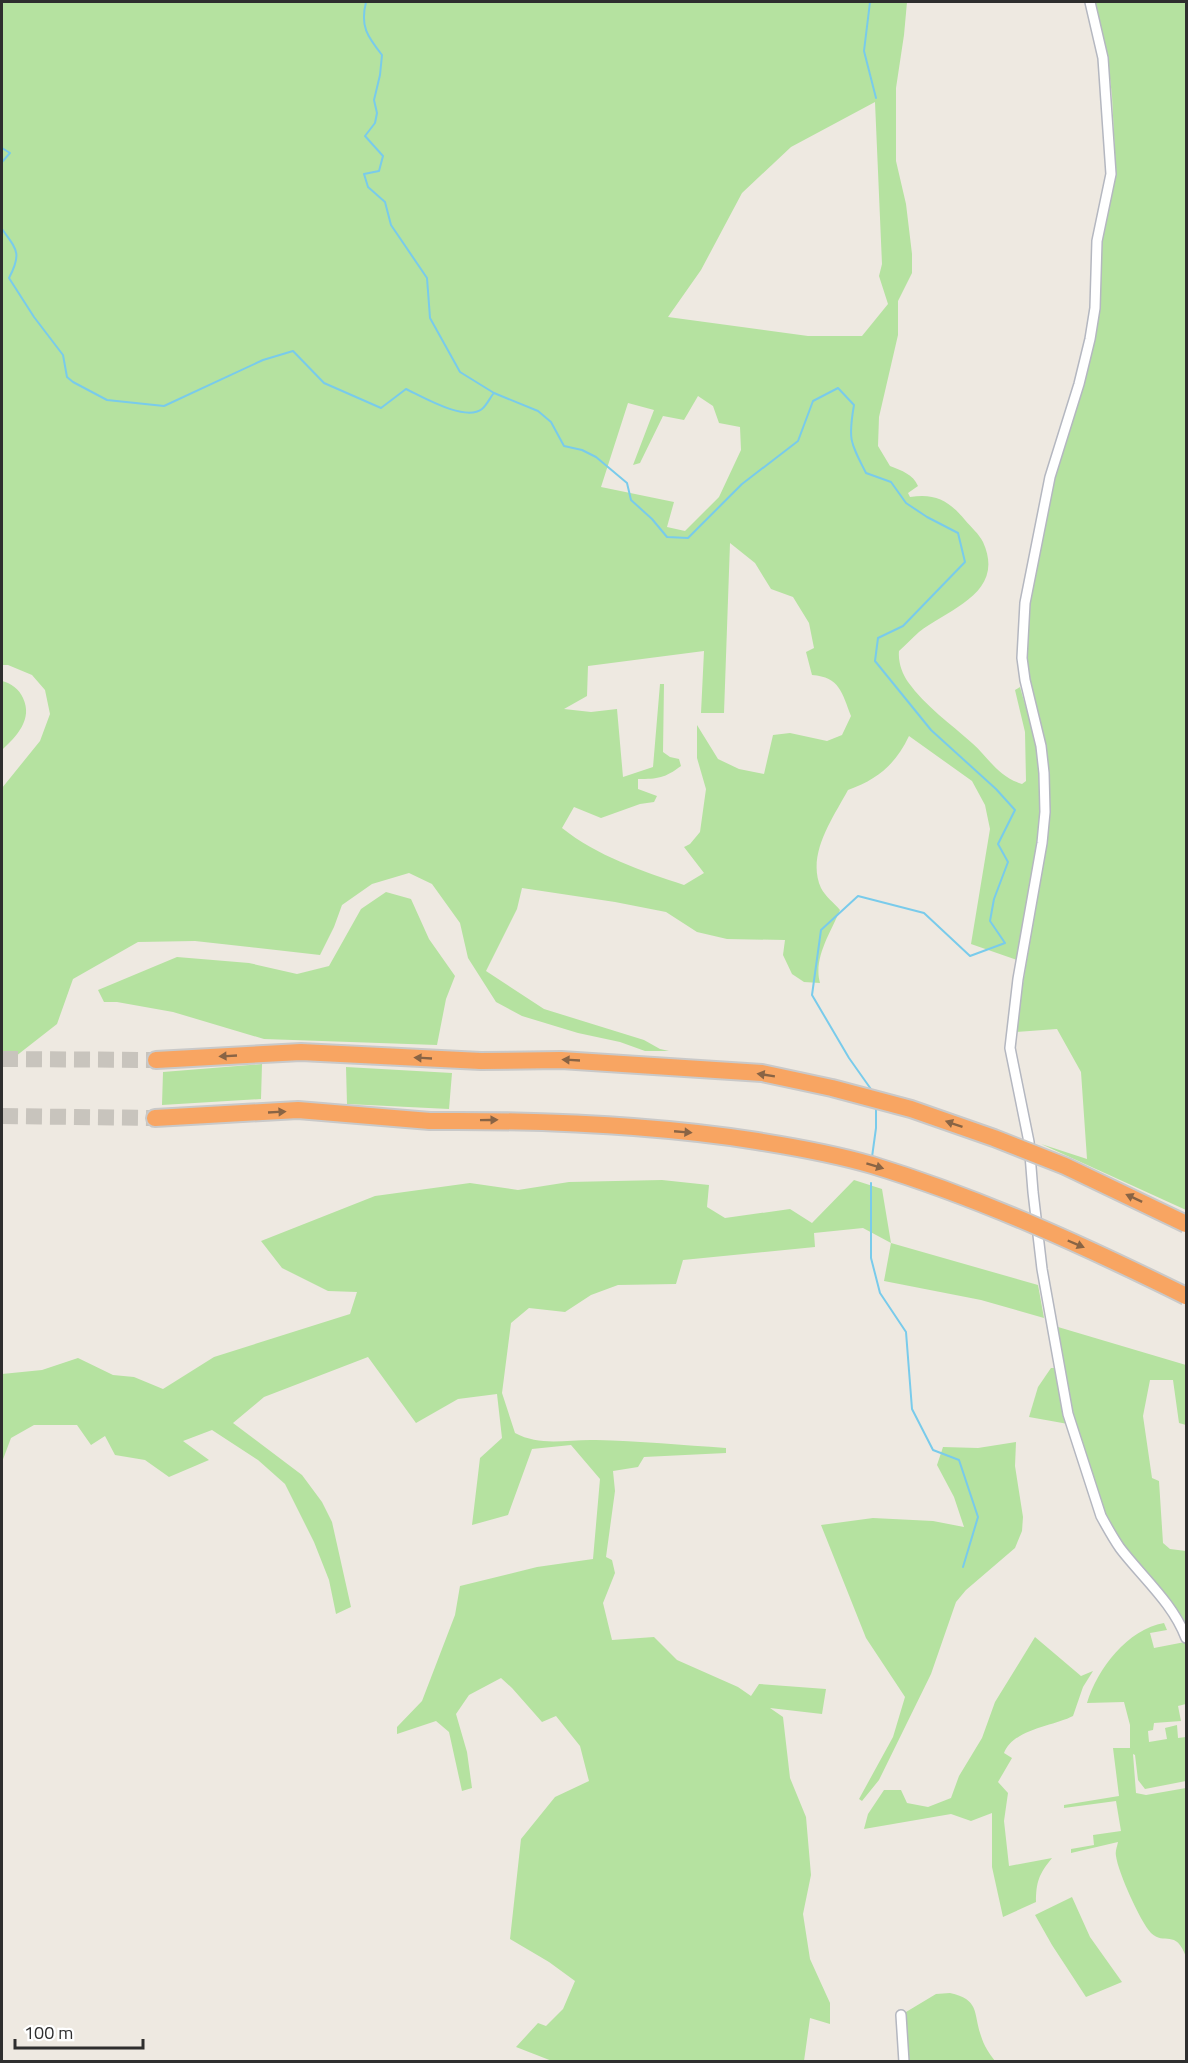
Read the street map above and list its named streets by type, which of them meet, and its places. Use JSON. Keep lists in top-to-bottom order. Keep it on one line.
{"scale_bar":"100 m"}
